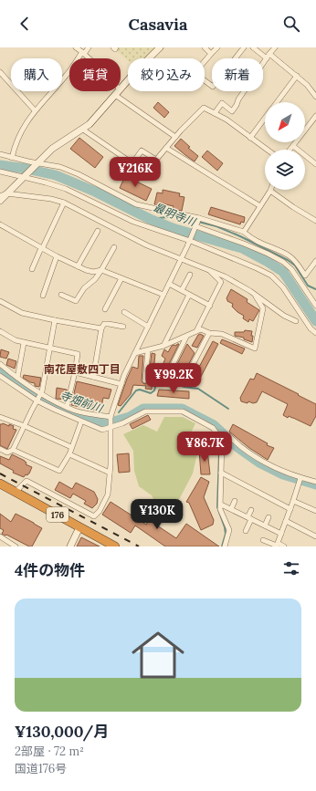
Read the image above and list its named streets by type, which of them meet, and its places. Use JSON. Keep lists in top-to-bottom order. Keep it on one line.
{"streets":{"highway":["176"]},"districts":["南花屋敷四丁目"],"water":["最明寺川","寺畑前川"],"north":"bottom left","page":{"header":"Casavia","chip":["購入","賃貸","絞り込み","新着"],"price":["¥216K","¥99.2K","¥86.7K","¥130K"],"heading":"4件の物件","list":[{"name":"¥130,000/月","note":"2部屋 · 72 m² · 国道176号"}]}}
